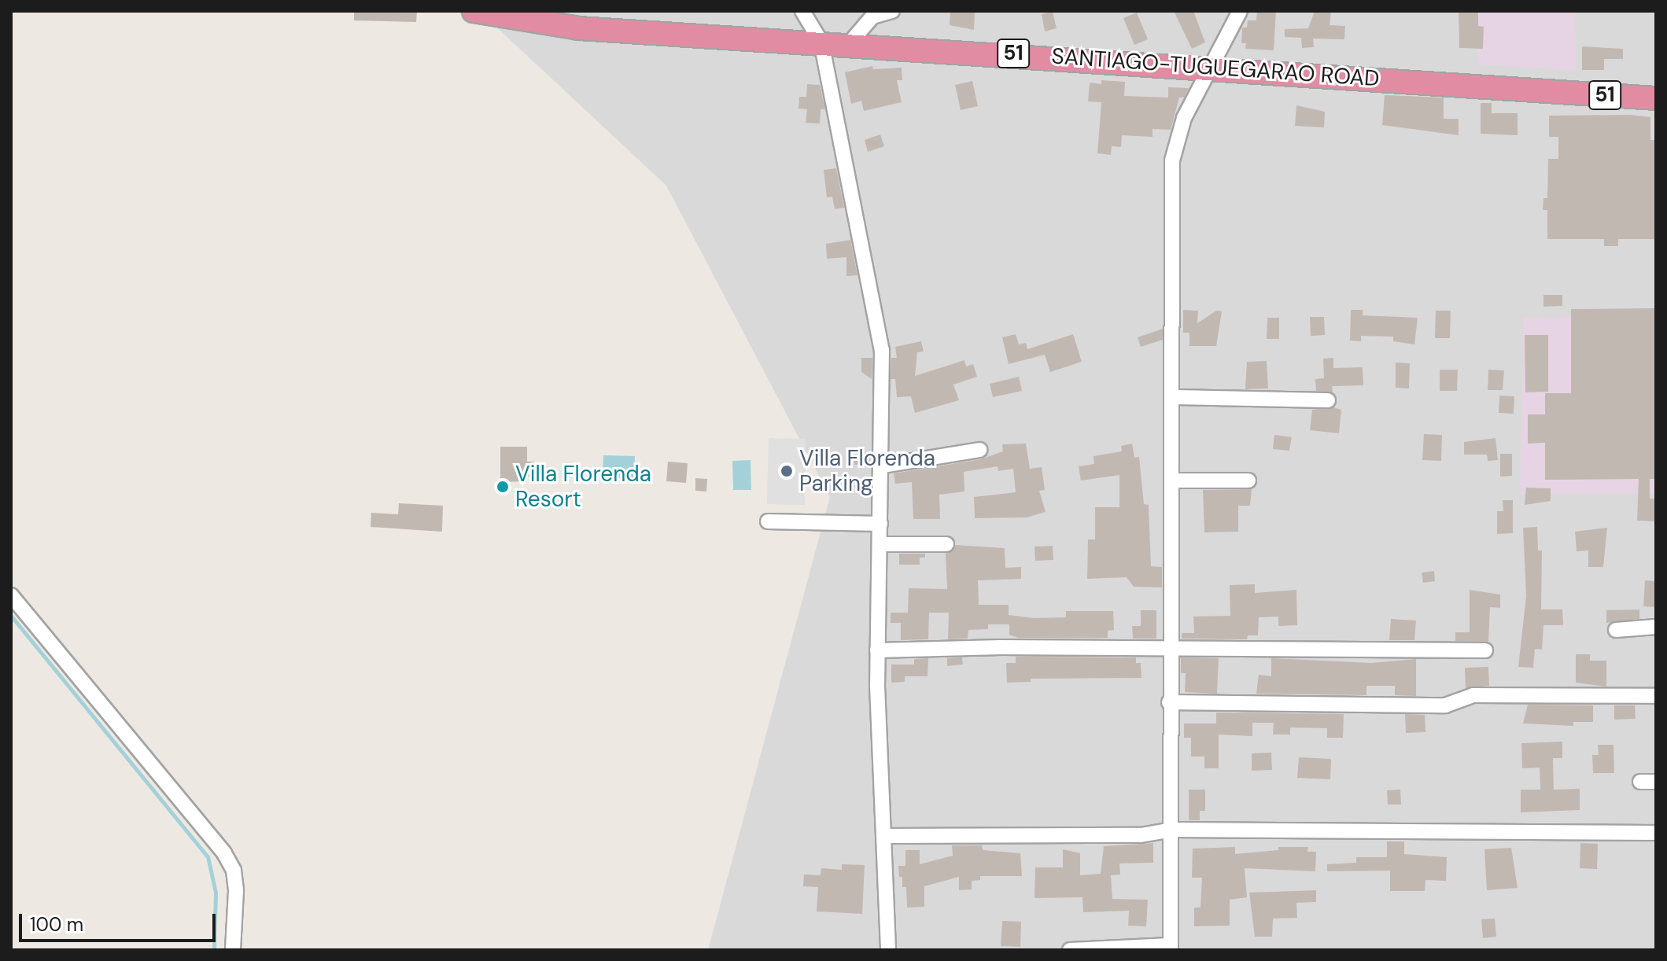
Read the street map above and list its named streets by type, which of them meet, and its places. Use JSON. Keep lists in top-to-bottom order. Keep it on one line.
{"streets":{"highway":["51","SANTIAGO-TUGUEGARAO ROAD"]},"places":["Villa Florenda Parking","Villa Florenda Resort"],"scale_bar":"100 m"}
